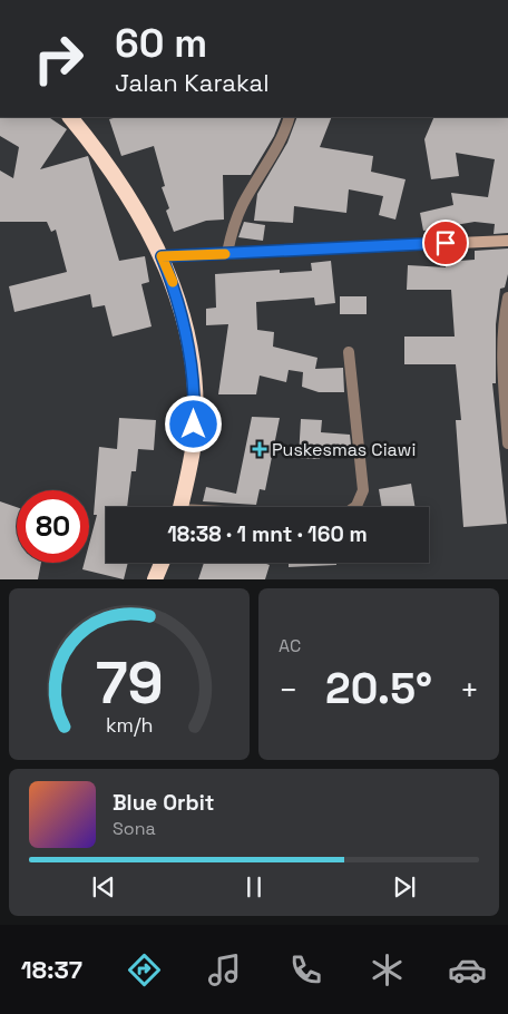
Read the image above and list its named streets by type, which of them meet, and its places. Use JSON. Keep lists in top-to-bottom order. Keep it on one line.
{"places":{"health":["Puskesmas Ciawi"]},"page":{"turn":["60 m","Jalan Karakal"],"limit":"80","trip":"18:38 · 1 mnt · 160 m","tile":"AC","heat":["−","20.5°","+"],"song":["Blue Orbit","Sona"],"tabs":"18:37","gauge":["79","km/h"]}}
